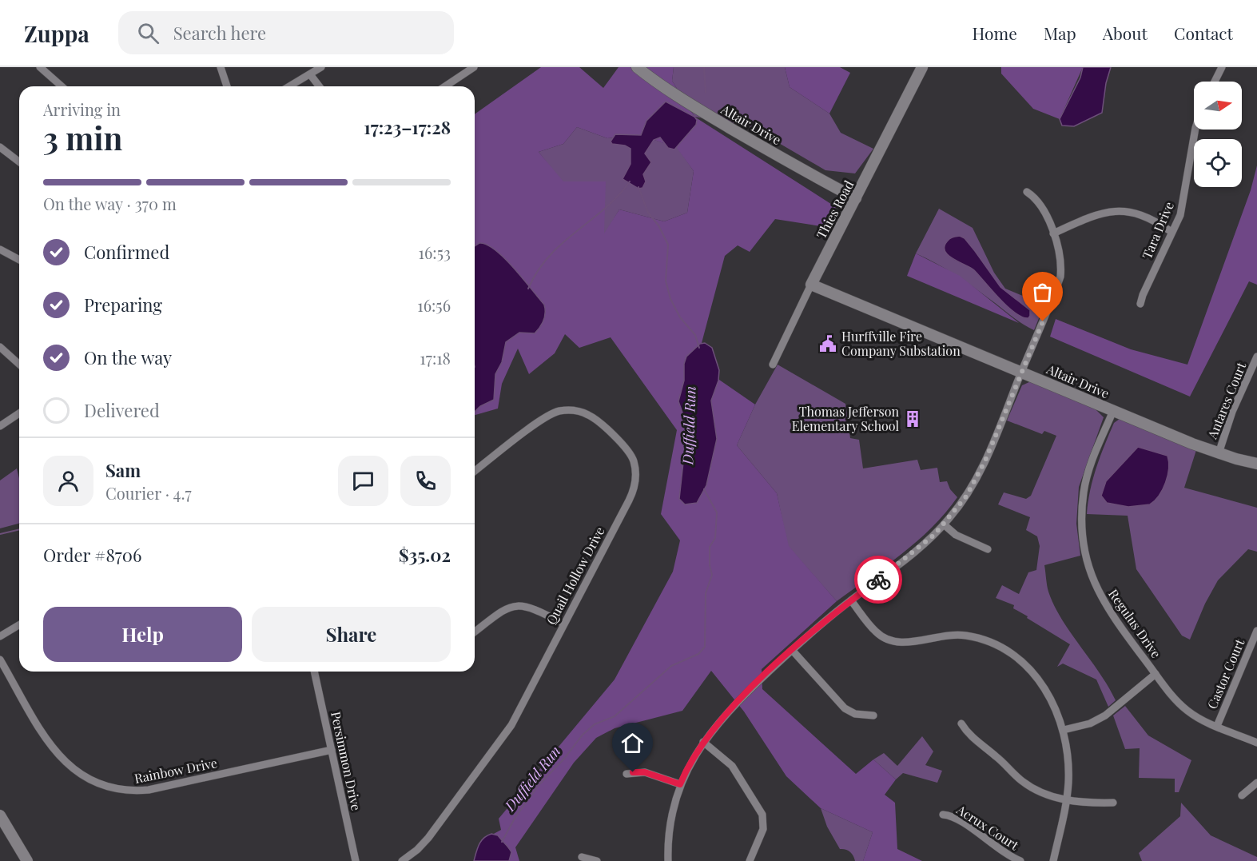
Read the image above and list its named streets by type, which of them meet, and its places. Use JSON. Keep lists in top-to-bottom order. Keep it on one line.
{"streets":{"street":["Altair Drive","Thies Road","Tara Drive","Antares Court","Quail Hollow Drive","Regulus Drive","Castor Court","Persimmon Drive","Rainbow Drive","Acrux Court"]},"crossings":[["Altair Drive","Thies Road"],["Altair Drive","Antares Court"],["Altair Drive","Regulus Drive"],["Regulus Drive","Castor Court"],["Persimmon Drive","Rainbow Drive"]],"water":["Duffield Run"],"places":{"public building":["Hurffville Fire Company Substation"],"building":["Thomas Jefferson Elementary School"]},"north":"right","page":{"header":"Zuppa","search":"Search here","nav":["Home","Map","About","Contact"],"heading":["3 min","Arriving in","17:23–17:28"],"panel":["Sam","Courier · 4.7","Order #8706","$35.02"],"bar":"On the way · 370 m","list":[["Confirmed","16:53"],["Preparing","16:56"],["On the way","17:18"],"Delivered"],"buttons":["Help","Share"]}}
